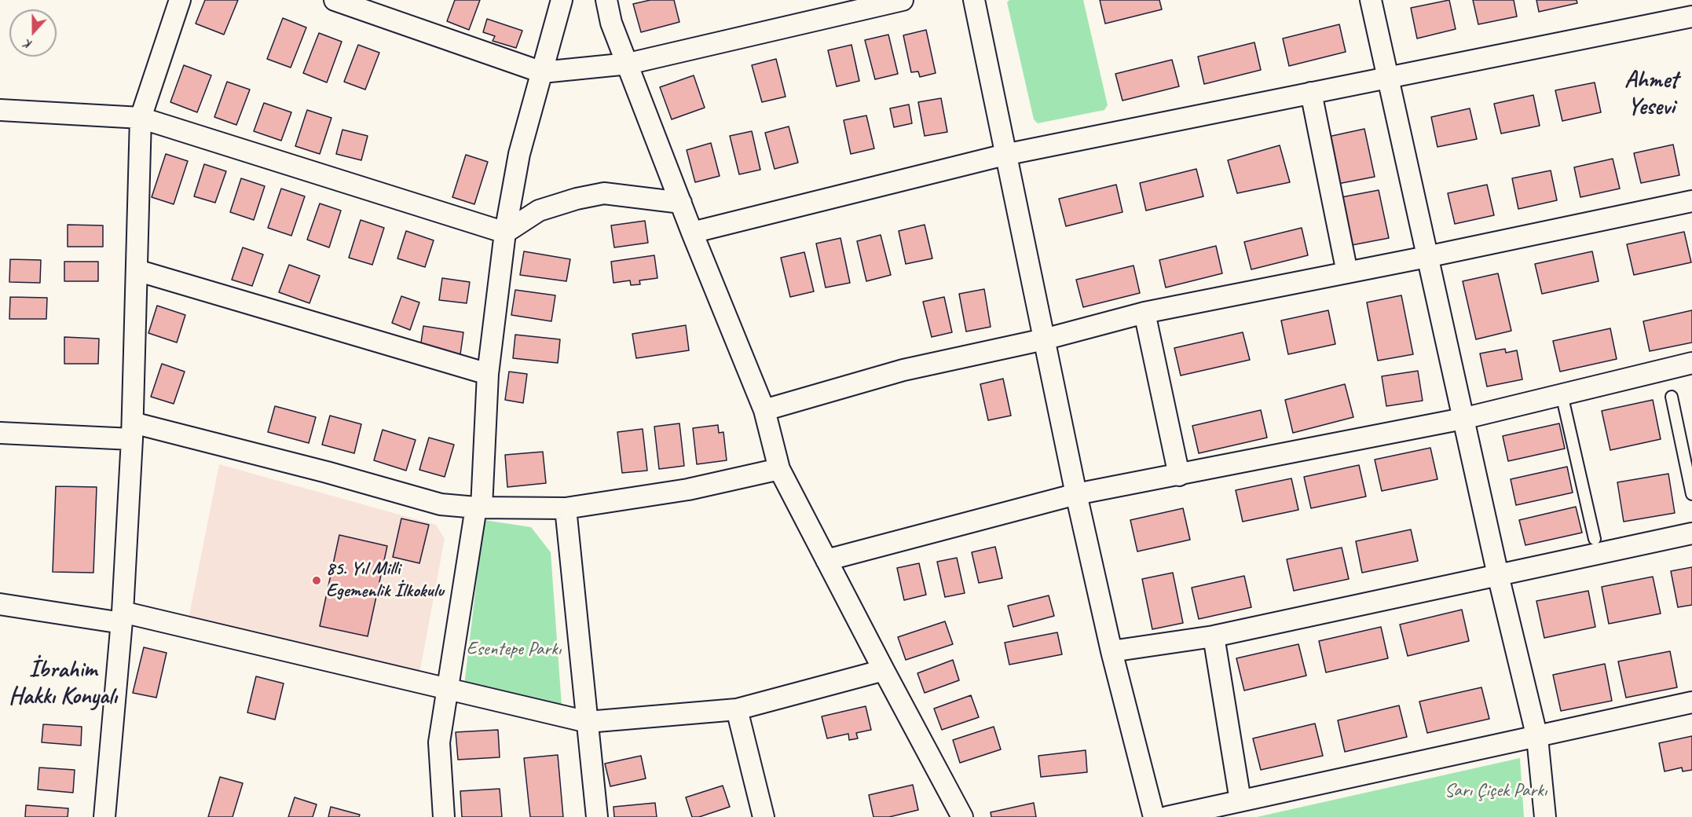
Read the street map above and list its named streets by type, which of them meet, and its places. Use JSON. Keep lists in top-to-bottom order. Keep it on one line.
{"districts":["Ahmet Yesevi","İbrahim Hakkı Konyalı"],"parks":["Esentepe Parkı","Sarı Çiçek Parkı"],"places":["85. Yıl Milli Egemenlik İlkokulu"],"north":"bottom"}
